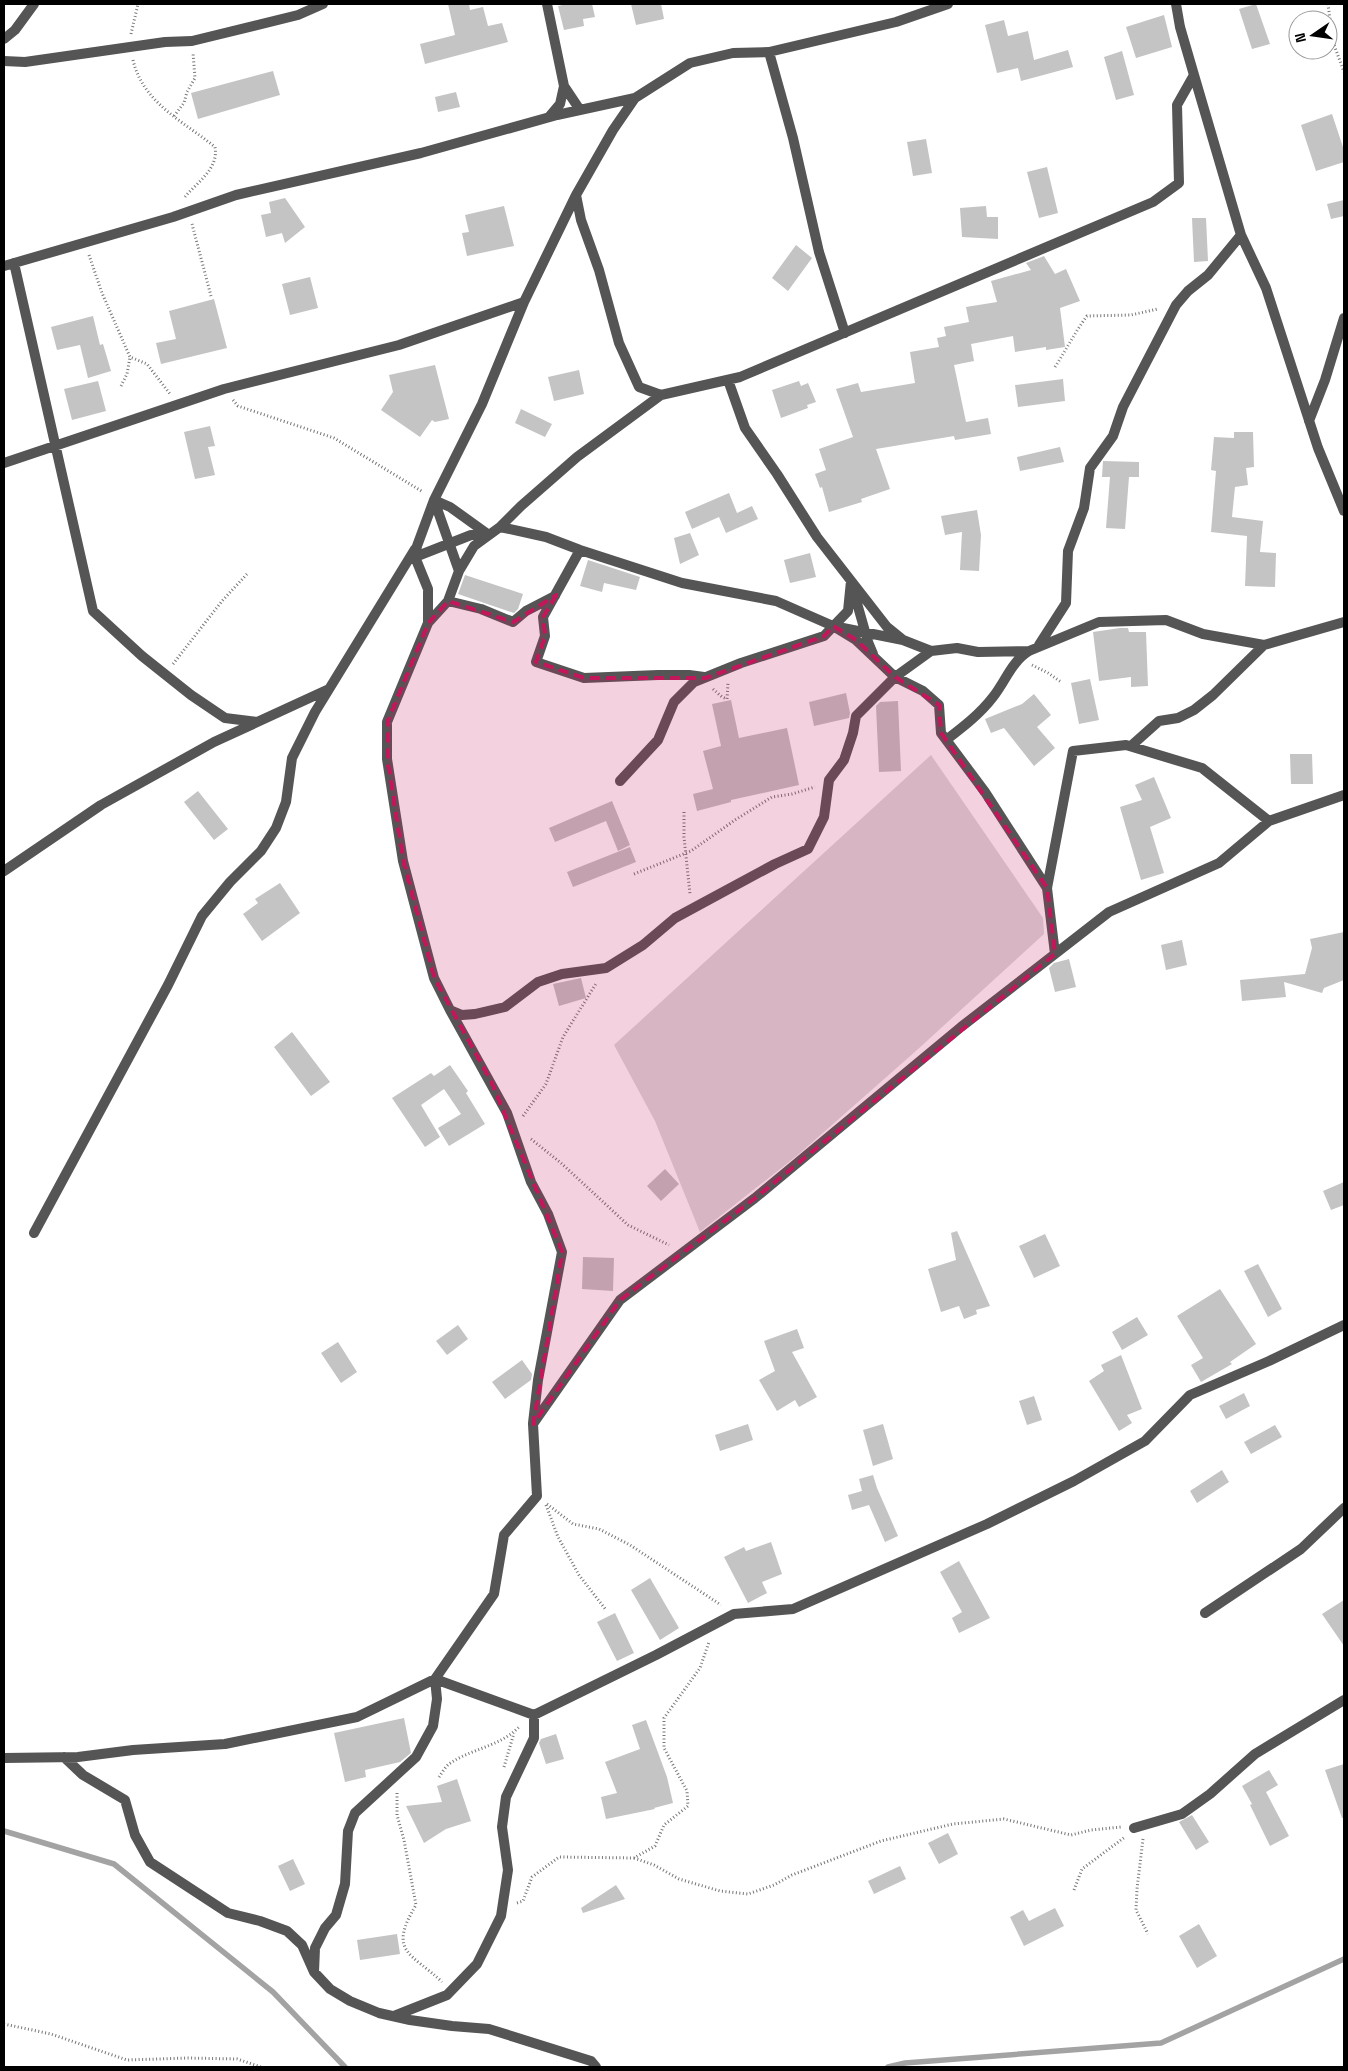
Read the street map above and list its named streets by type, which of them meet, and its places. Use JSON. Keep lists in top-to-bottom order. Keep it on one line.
{"north":"left"}
